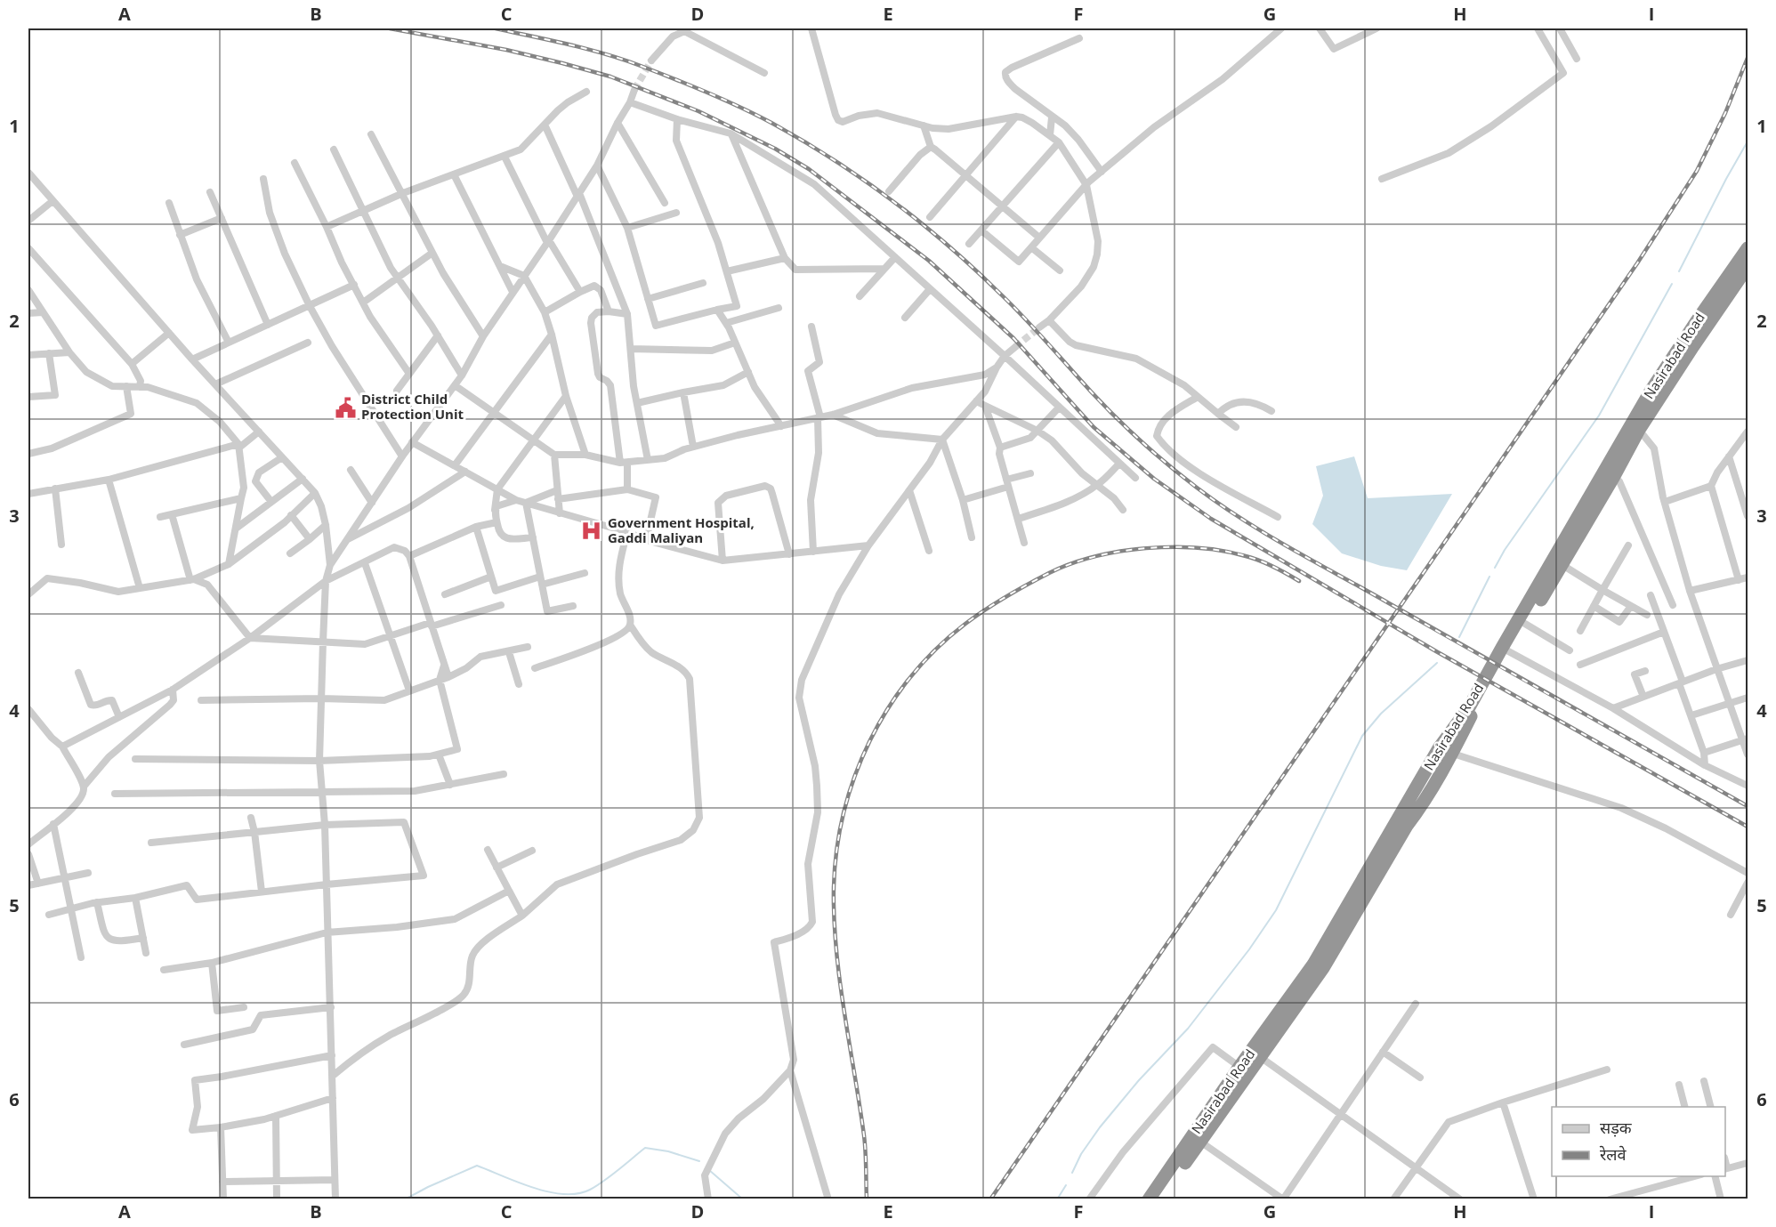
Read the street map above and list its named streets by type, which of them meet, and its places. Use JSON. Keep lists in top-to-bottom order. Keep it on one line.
{"streets":{"highway":["Nasirabad Road"]},"places":{"public building":["District Child Protection Unit"],"hospital":["Government Hospital, Gaddi Maliyan"]},"legend":["सड़क","रेलवे"],"grid":{"columns":["A","B","C","D","E","F","G","H","I"],"rows":["1","2","3","4","5","6"]}}
